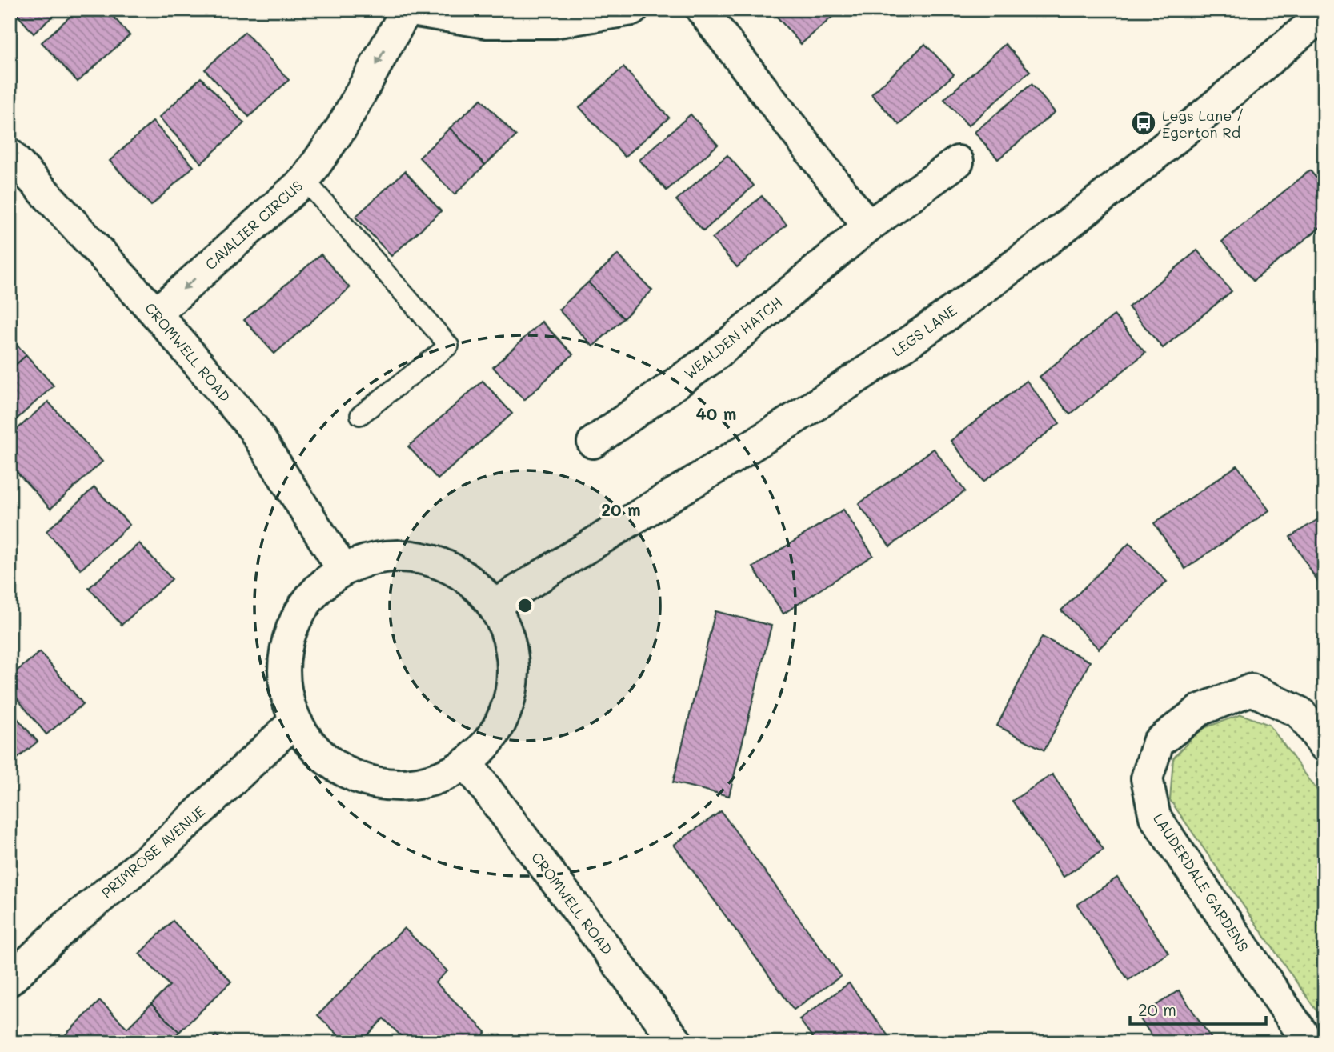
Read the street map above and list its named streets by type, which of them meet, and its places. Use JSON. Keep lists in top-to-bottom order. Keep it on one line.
{"streets":{"street":["CAVALIER CIRCUS","LEGS LANE","WEALDEN HATCH","CROMWELL ROAD","PRIMROSE AVENUE","LAUDERDALE GARDENS"]},"crossings":[["CAVALIER CIRCUS","CROMWELL ROAD"]],"one_way":["CAVALIER CIRCUS"],"places":{"bus stop":["Legs Lane / Egerton Rd"]},"scale_bar":"20 m","rings":["40 m","20 m"]}
